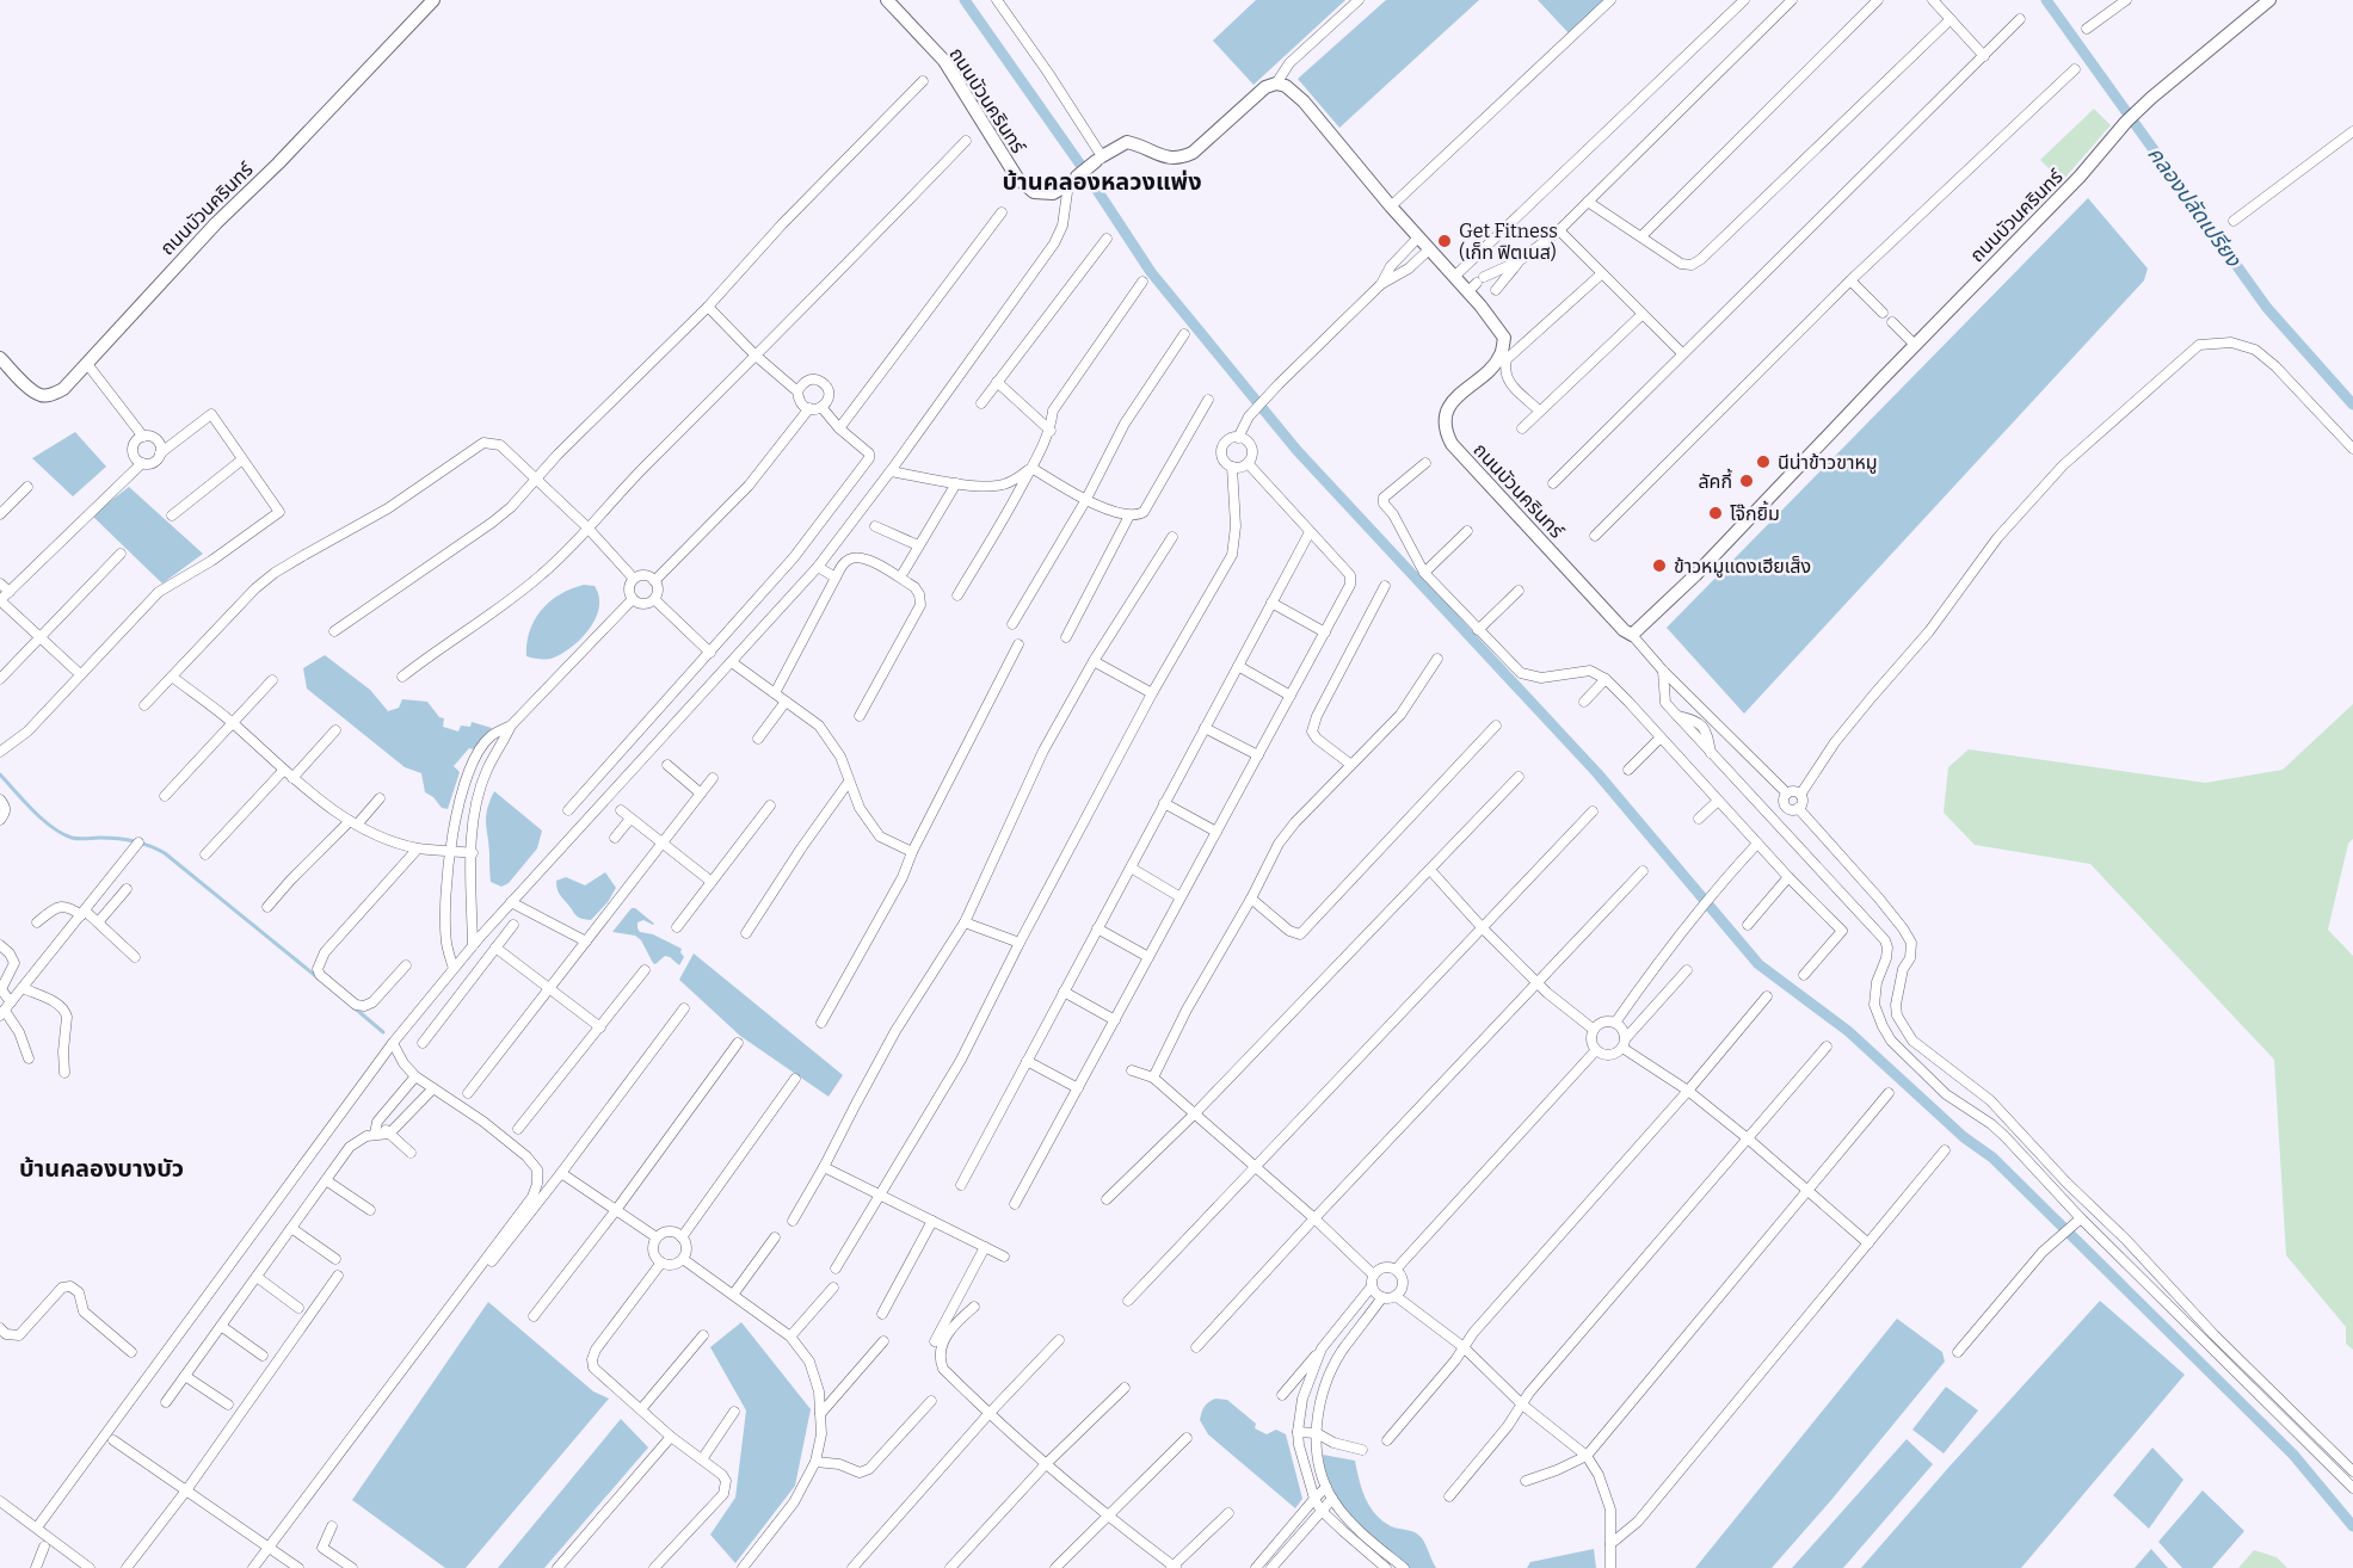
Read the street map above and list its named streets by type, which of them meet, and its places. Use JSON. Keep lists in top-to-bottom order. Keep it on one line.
{"streets":{"street":["ถนนบัวนครินทร์"]},"districts":["บ้านคลองหลวงแพ่ง","บ้านคลองบางบัว"],"water":["คลองปลัดเปรียง"],"places":["Get Fitness (เก็ท ฟิตเนส)","นีน่าข้าวขาหมู","ลัคกี้","โจ๊กยิ้ม","ข้าวหมูแดงเฮียเส็ง"]}
